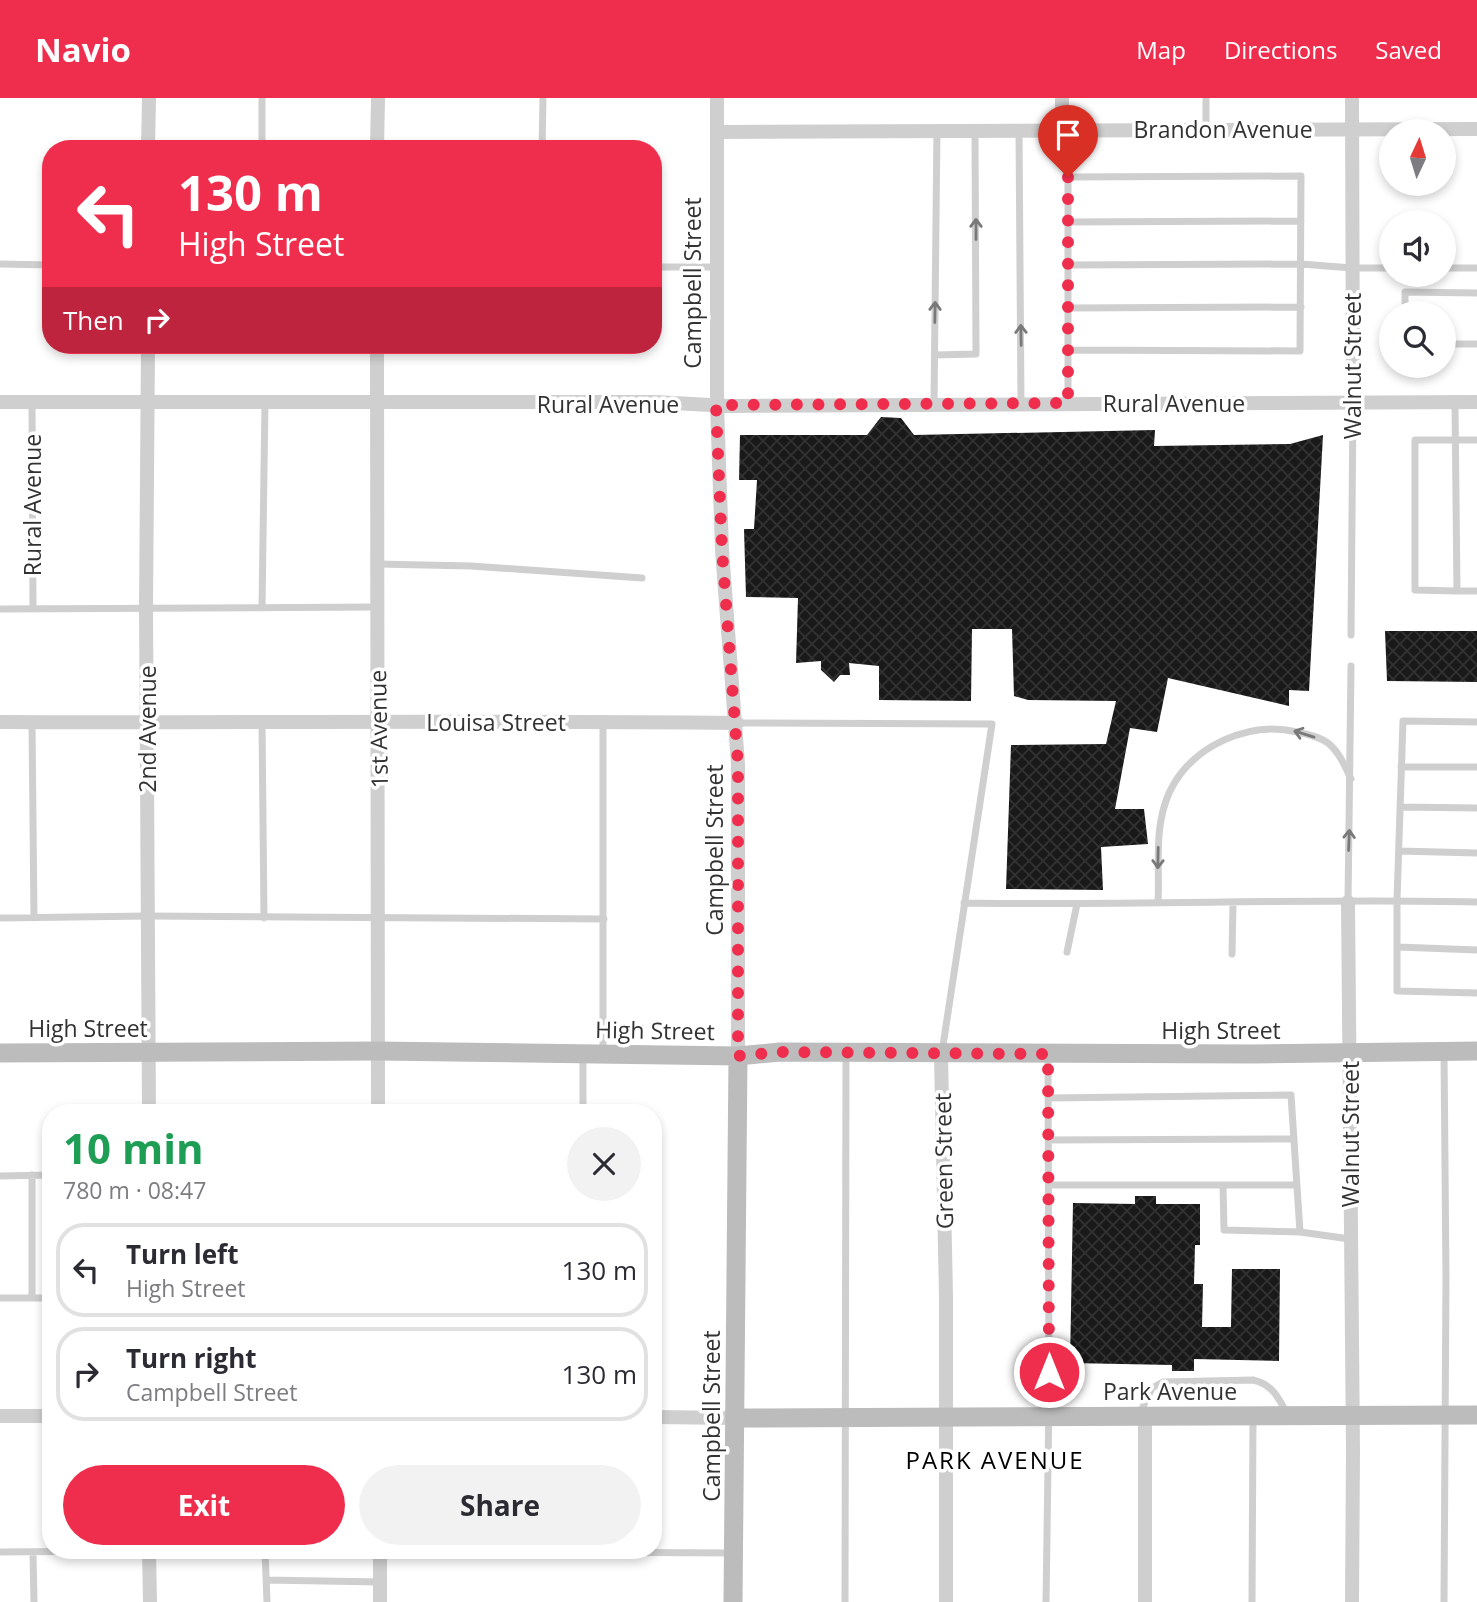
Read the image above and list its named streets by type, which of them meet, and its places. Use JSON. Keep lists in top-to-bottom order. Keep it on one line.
{"streets":{"main road":["Campbell Street","High Street","Park Avenue"],"street":["Brandon Avenue","Walnut Street","Rural Avenue","Louisa Street","2nd Avenue","1st Avenue","Green Street"]},"crossings":[["Brandon Avenue","Campbell Street"],["Brandon Avenue","Walnut Street"],["Campbell Street","Rural Avenue"],["Campbell Street","Louisa Street"],["Campbell Street","High Street"],["Campbell Street","Park Avenue"],["Walnut Street","Rural Avenue"],["Walnut Street","High Street"],["Walnut Street","Park Avenue"],["Rural Avenue","2nd Avenue"],["Rural Avenue","1st Avenue"],["Louisa Street","2nd Avenue"],["Louisa Street","1st Avenue"],["Louisa Street","Green Street"],["2nd Avenue","High Street"],["1st Avenue","High Street"],["High Street","Green Street"],["Green Street","Park Avenue"]],"districts":["PARK AVENUE"],"north":"top","page":{"header":"Navio","nav":["Map","Directions","Saved"],"turn":["130 m","High Street"],"then":"Then","heading":["10 min","780 m · 08:47"],"list":[{"name":"Turn left","note":"High Street","value":"130 m"},{"name":"Turn right","note":"Campbell Street","value":"130 m"}],"buttons":["Exit","Share"]}}
